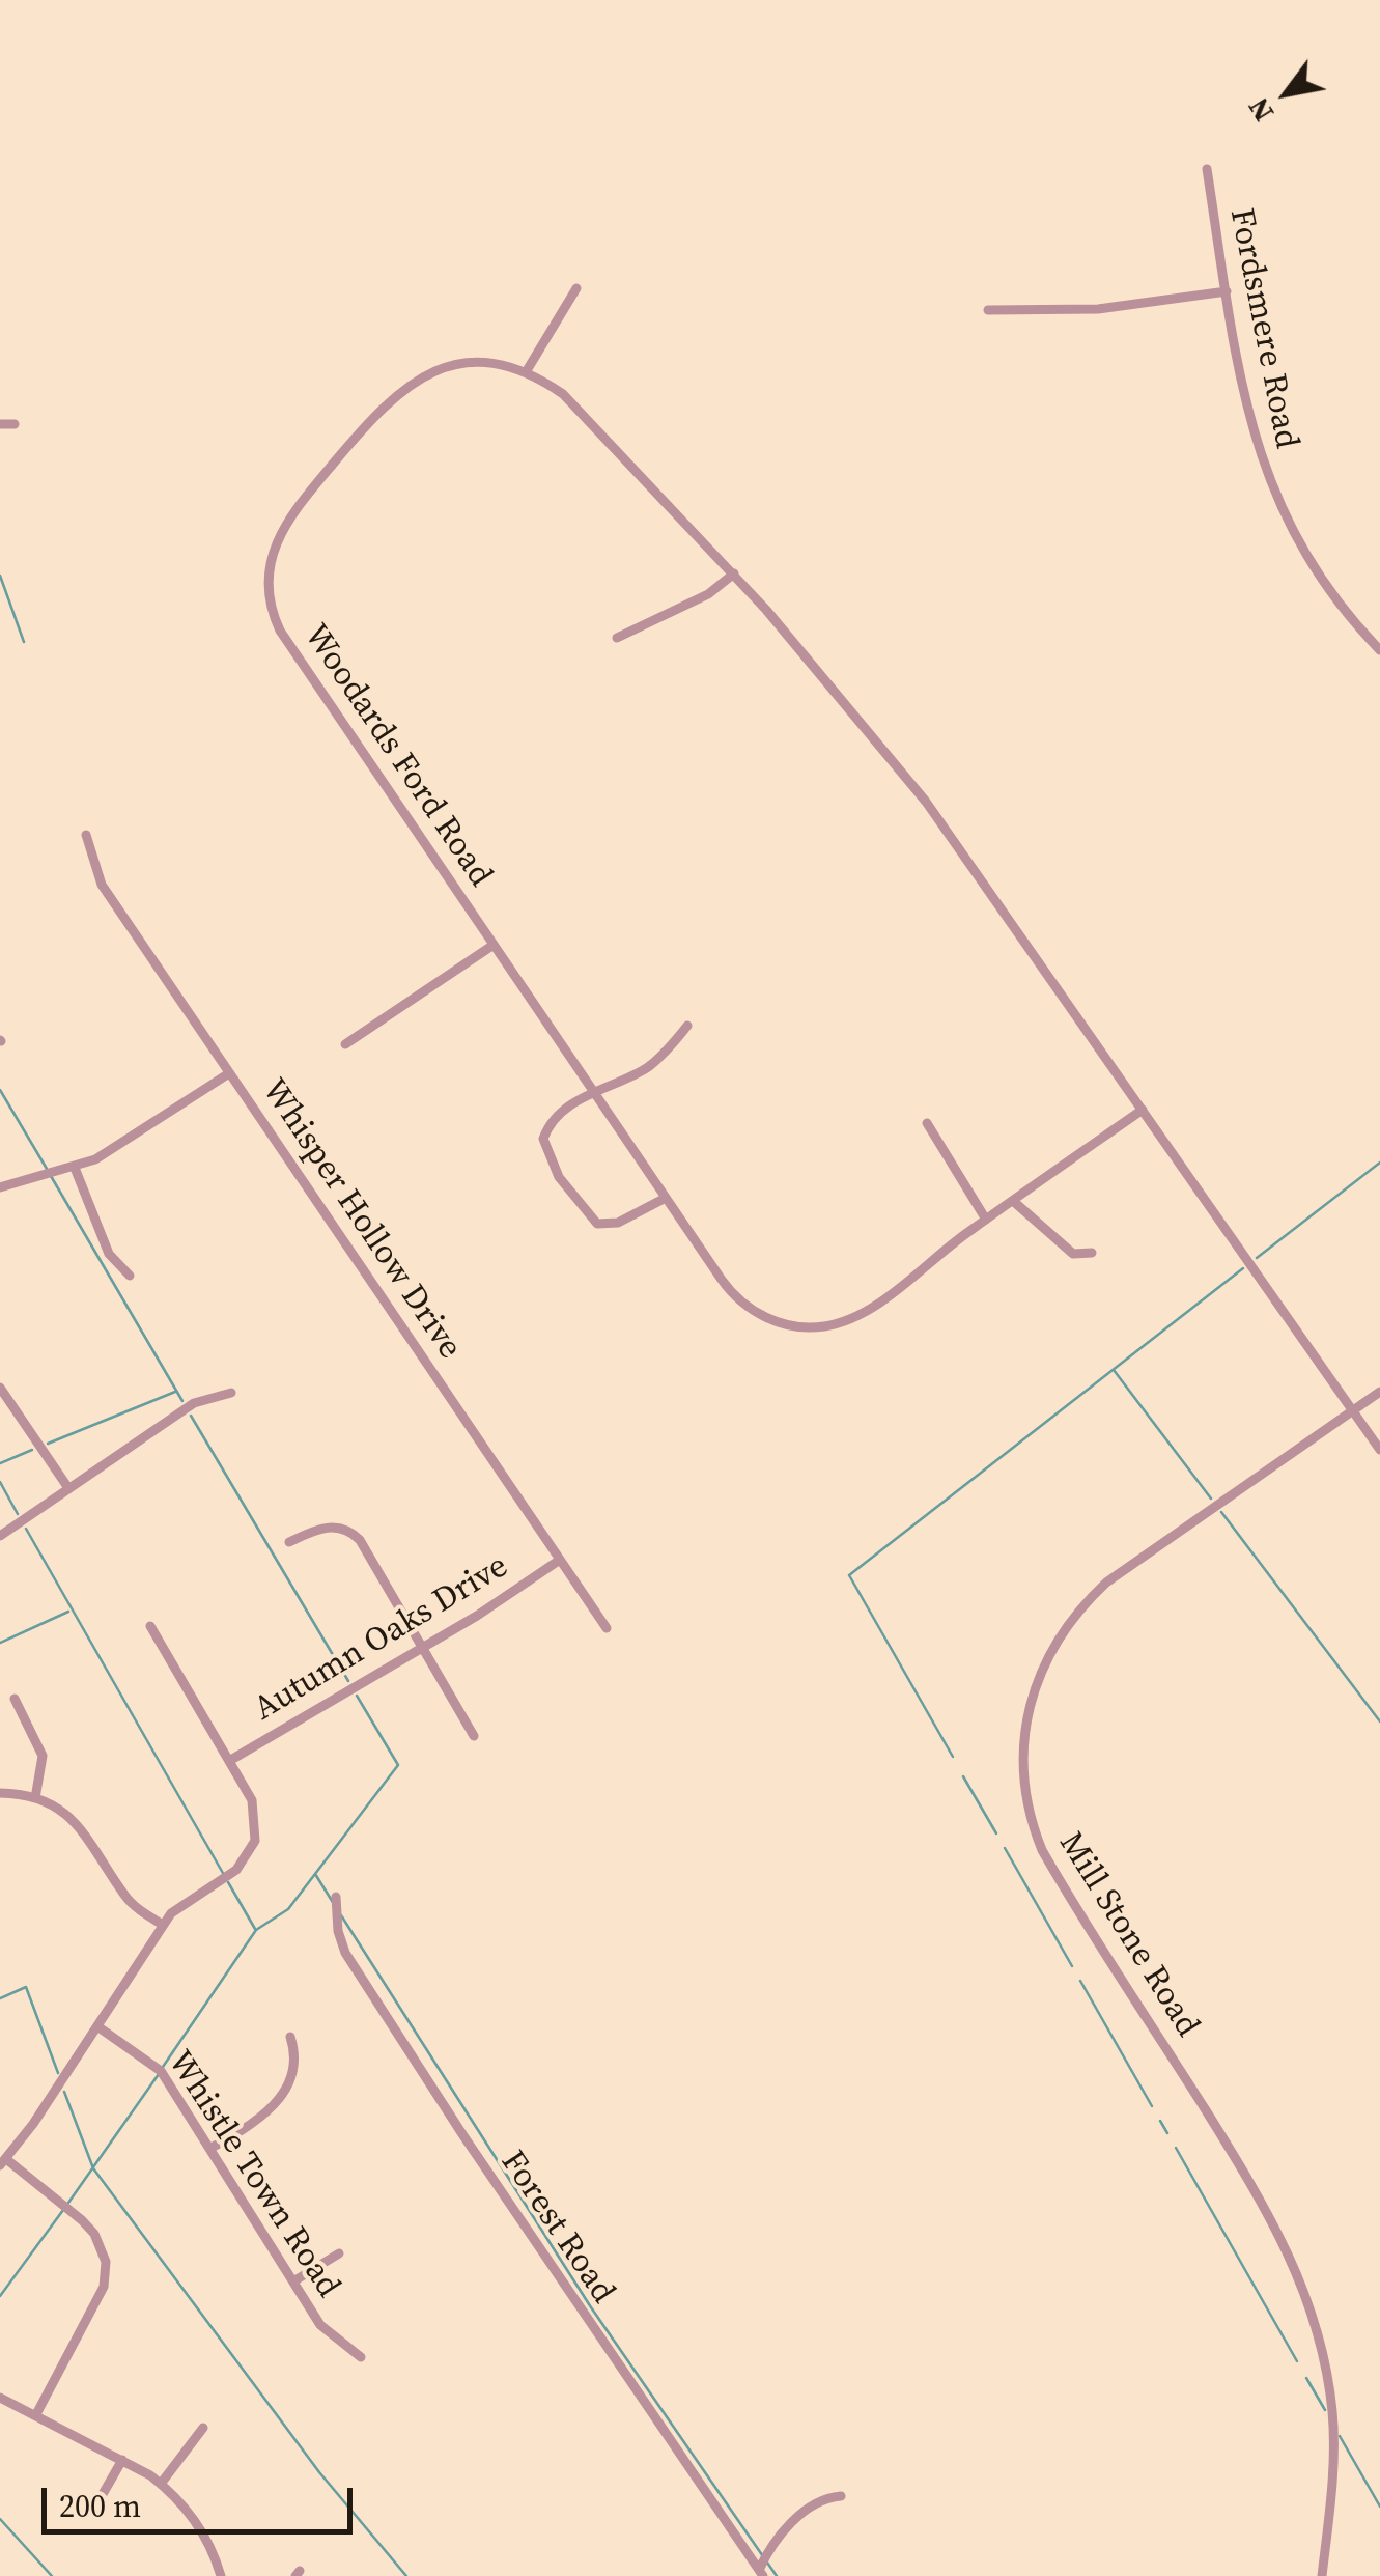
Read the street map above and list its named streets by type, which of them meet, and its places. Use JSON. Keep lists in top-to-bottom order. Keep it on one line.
{"streets":{"street":["Fordsmere Road","Woodards Ford Road","Whisper Hollow Drive","Autumn Oaks Drive","Mill Stone Road","Whistle Town Road","Forest Road"]},"crossings":[["Woodards Ford Road","Mill Stone Road"],["Whisper Hollow Drive","Autumn Oaks Drive"]],"scale_bar":"200 m","north":"bottom left"}
